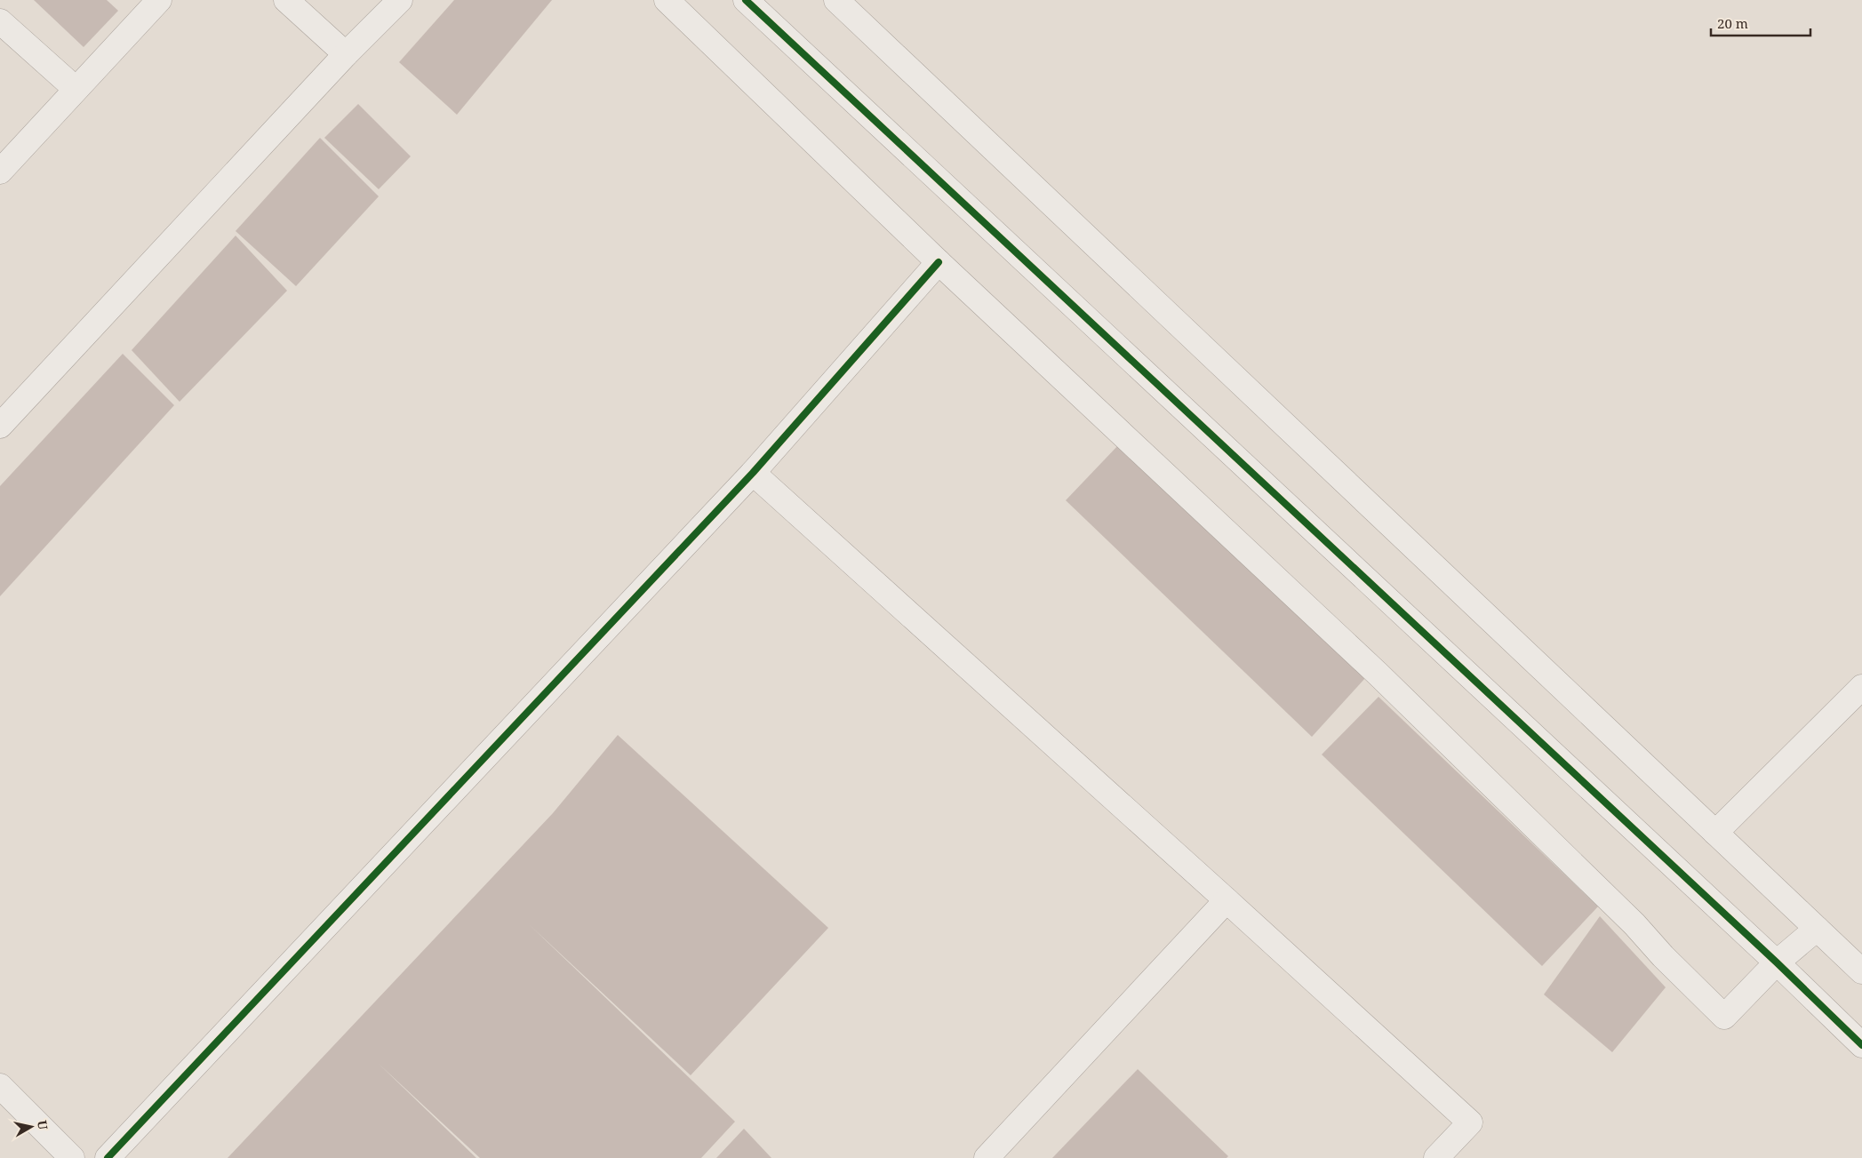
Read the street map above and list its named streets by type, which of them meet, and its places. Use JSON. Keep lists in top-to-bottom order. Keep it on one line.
{"scale_bar":"20 m","north":"right"}
